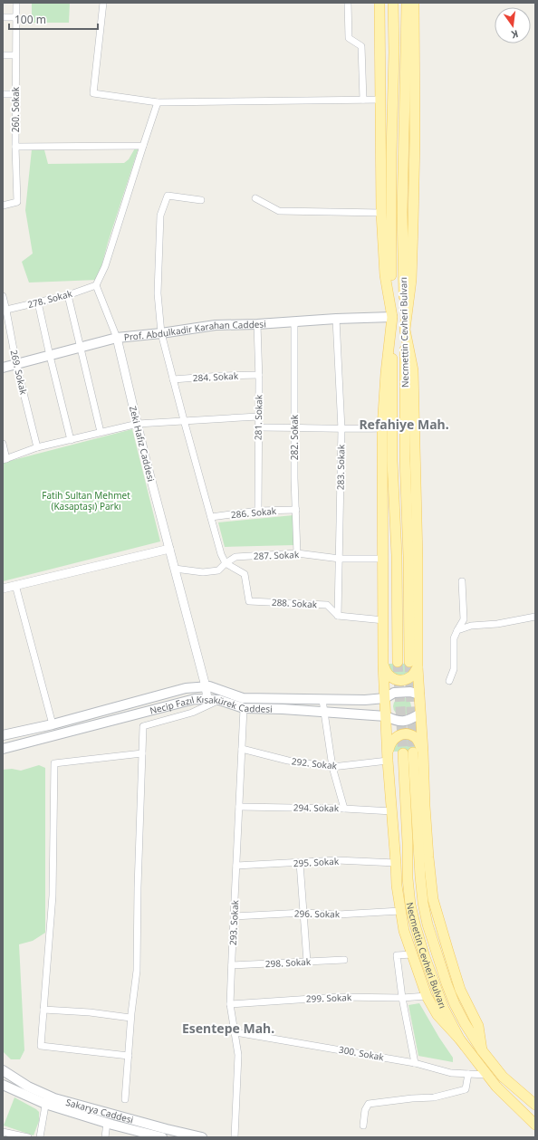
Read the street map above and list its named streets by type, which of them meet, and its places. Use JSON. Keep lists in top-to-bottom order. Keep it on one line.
{"streets":{"main road":["Prof. Abdulkadir Karahan Caddesi","Necmettin Cevheri Bulvarı","Necip Fazıl Kısakürek Caddesi","Sakarya Caddesi"],"street":["260. Sokak","278. Sokak","269. Sokak","284. Sokak","281. Sokak","282. Sokak","Zeki Hafız Caddesi","283. Sokak","286. Sokak","287. Sokak","288. Sokak","292. Sokak","294. Sokak","295. Sokak","296. Sokak","293. Sokak","298. Sokak","299. Sokak","300. Sokak"]},"crossings":[["278. Sokak","269. Sokak"],["Prof. Abdulkadir Karahan Caddesi","Necmettin Cevheri Bulvarı"],["Prof. Abdulkadir Karahan Caddesi","269. Sokak"],["Prof. Abdulkadir Karahan Caddesi","281. Sokak"],["Prof. Abdulkadir Karahan Caddesi","282. Sokak"],["Prof. Abdulkadir Karahan Caddesi","Zeki Hafız Caddesi"],["Prof. Abdulkadir Karahan Caddesi","283. Sokak"],["Necmettin Cevheri Bulvarı","Necip Fazıl Kısakürek Caddesi"],["Necmettin Cevheri Bulvarı","300. Sokak"],["284. Sokak","281. Sokak"],["281. Sokak","286. Sokak"],["282. Sokak","286. Sokak"],["282. Sokak","287. Sokak"],["Zeki Hafız Caddesi","287. Sokak"],["Zeki Hafız Caddesi","Necip Fazıl Kısakürek Caddesi"],["283. Sokak","287. Sokak"],["283. Sokak","288. Sokak"],["287. Sokak","288. Sokak"],["Necip Fazıl Kısakürek Caddesi","293. Sokak"],["292. Sokak","293. Sokak"],["294. Sokak","293. Sokak"],["295. Sokak","293. Sokak"],["296. Sokak","293. Sokak"],["293. Sokak","298. Sokak"],["293. Sokak","299. Sokak"],["293. Sokak","300. Sokak"]],"districts":["Refahiye Mah.","Esentepe Mah."],"parks":["Fatih Sultan Mehmet (Kasaptaşı) Parkı"],"scale_bar":"100 m","north":"bottom"}
